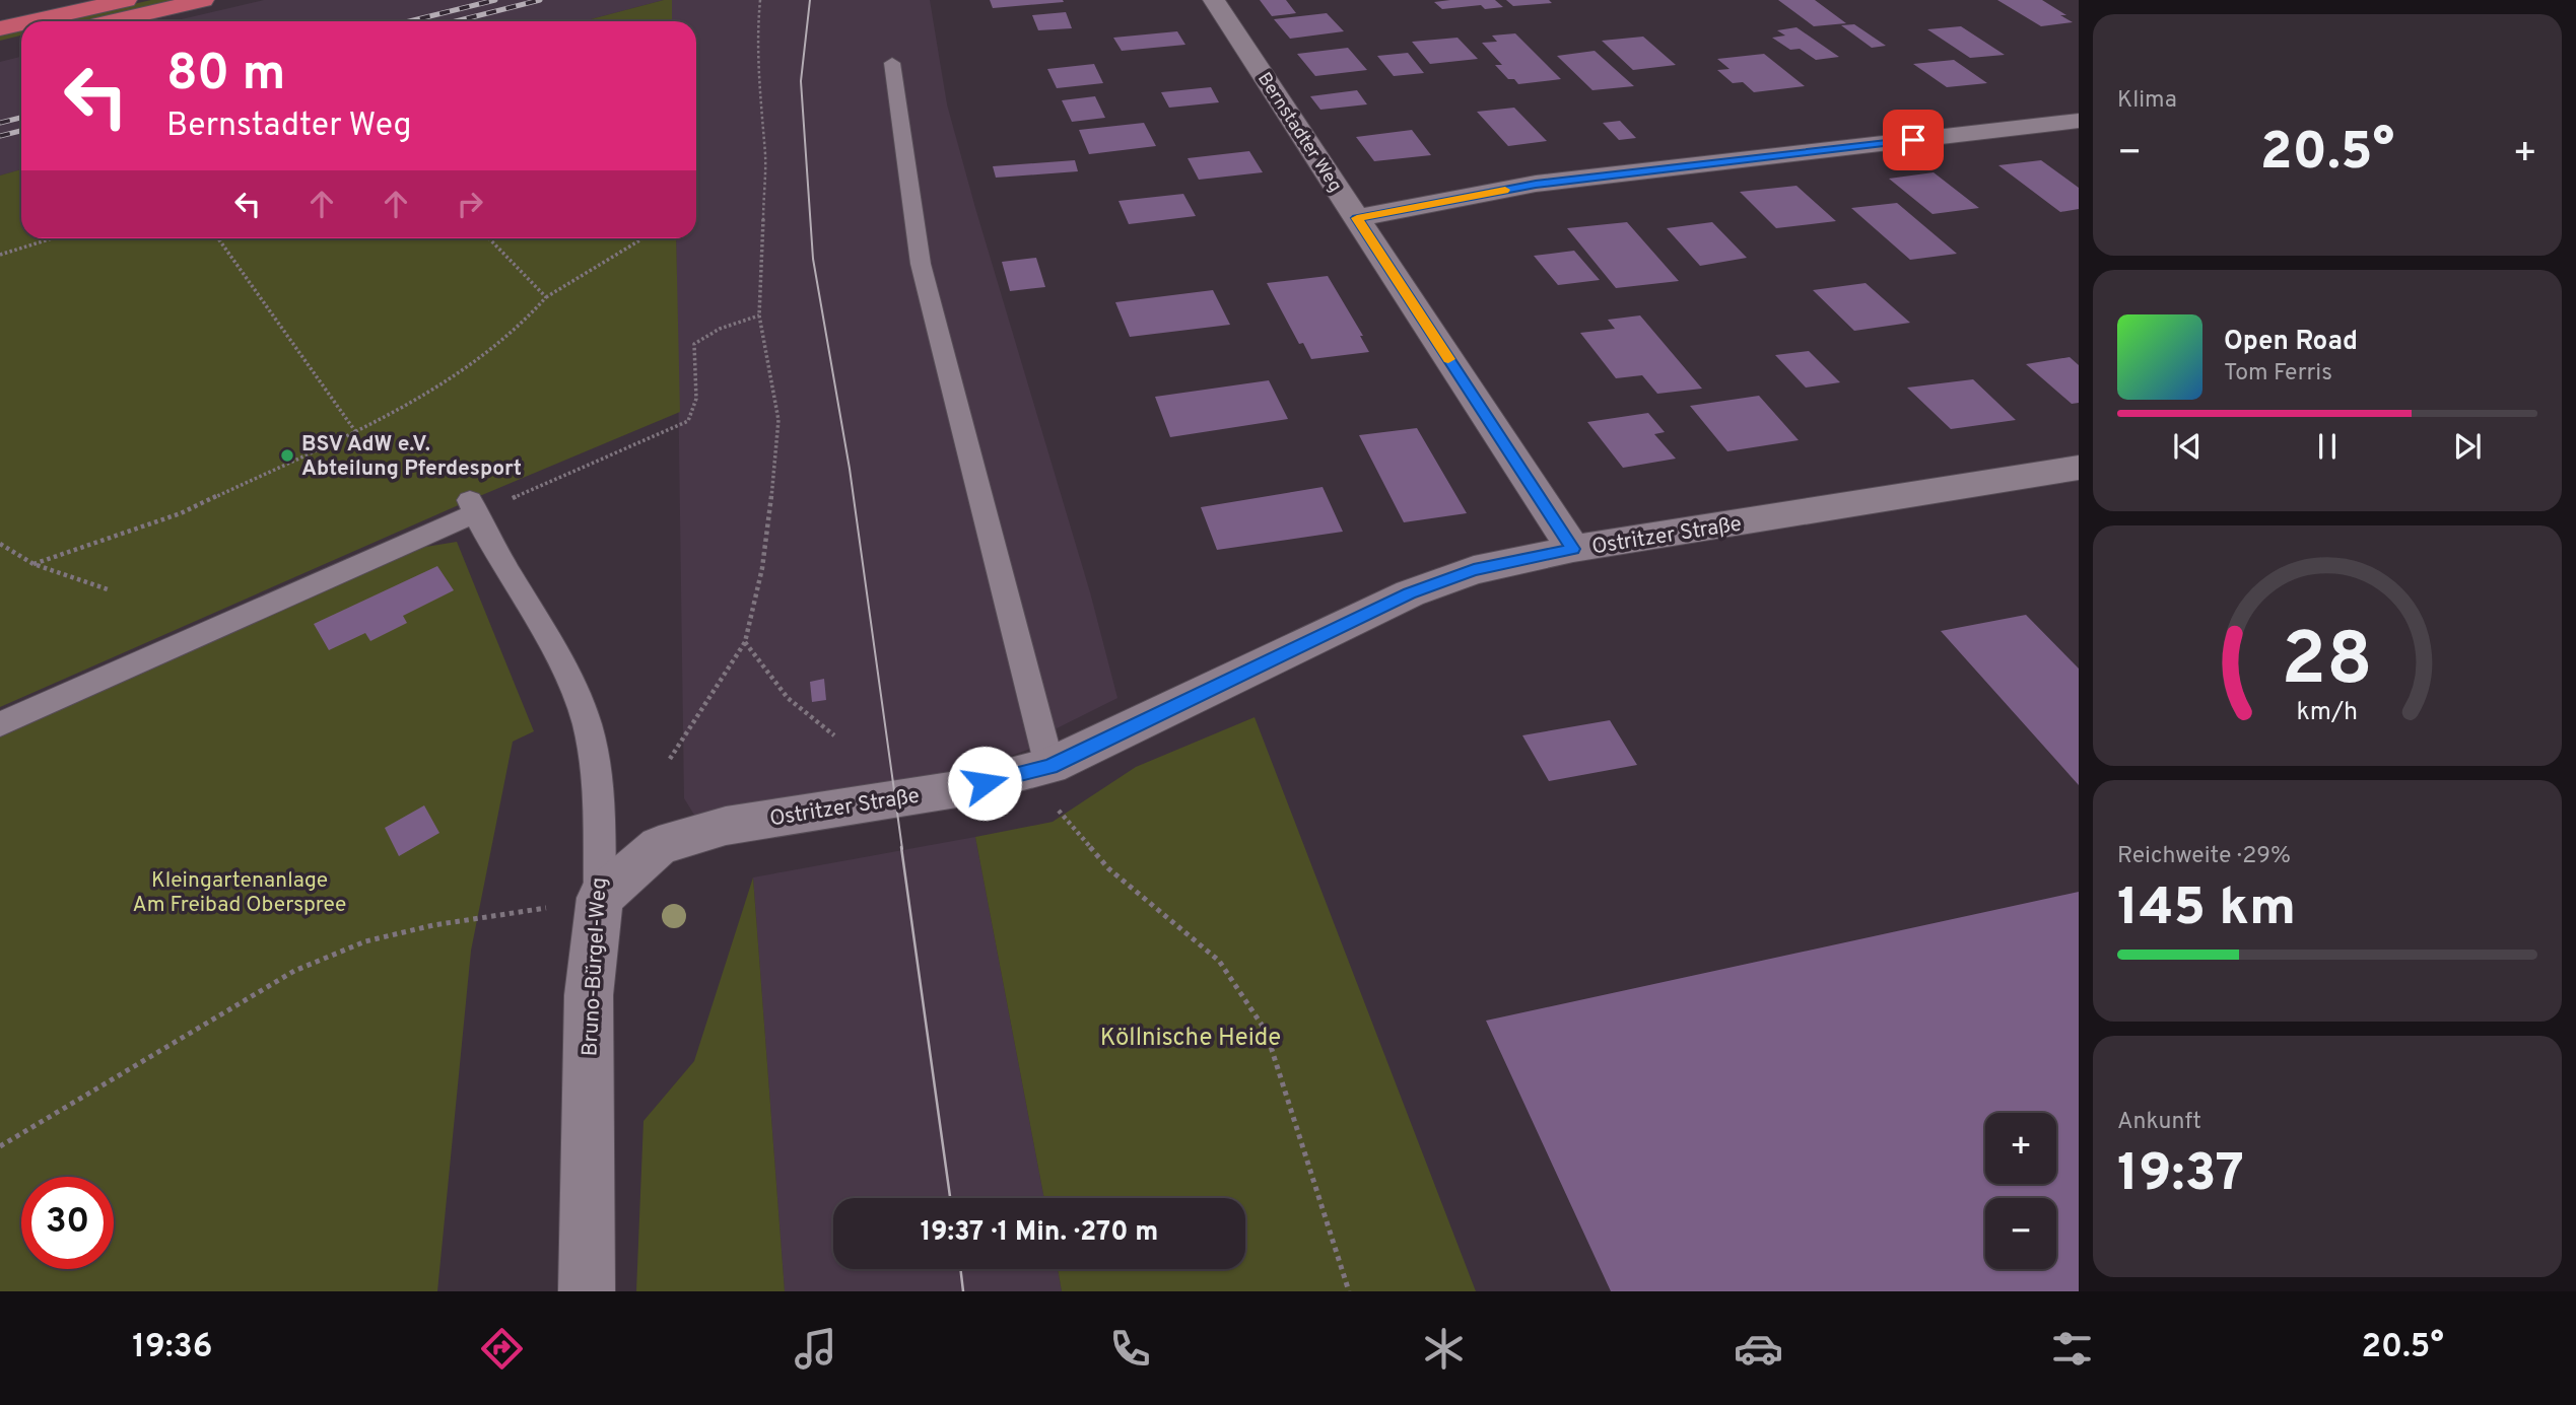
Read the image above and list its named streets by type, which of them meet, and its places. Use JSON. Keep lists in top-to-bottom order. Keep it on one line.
{"streets":{"street":["Bernstadter Weg","Ostritzer Straße","Bruno-Bürgel-Weg"]},"crossings":[["Bernstadter Weg","Ostritzer Straße"],["Ostritzer Straße","Bruno-Bürgel-Weg"]],"parks":["Kleingartenanlage Am Freibad Oberspree","Köllnische Heide"],"places":["BSV AdW e.V. Abteilung Pferdesport"],"page":{"tile":["Klima",["Reichweite · 29%","145 km"],["Ankunft","19:37"]],"turn":["80 m","Bernstadter Weg"],"heat":["−","20.5°","+"],"song":["Open Road","Tom Ferris"],"map_buttons":["+","−"],"limit":"30","trip":"19:37 · 1 Min. · 270 m","tabs":["19:36","20.5°"],"gauge":["28","km/h"]}}
